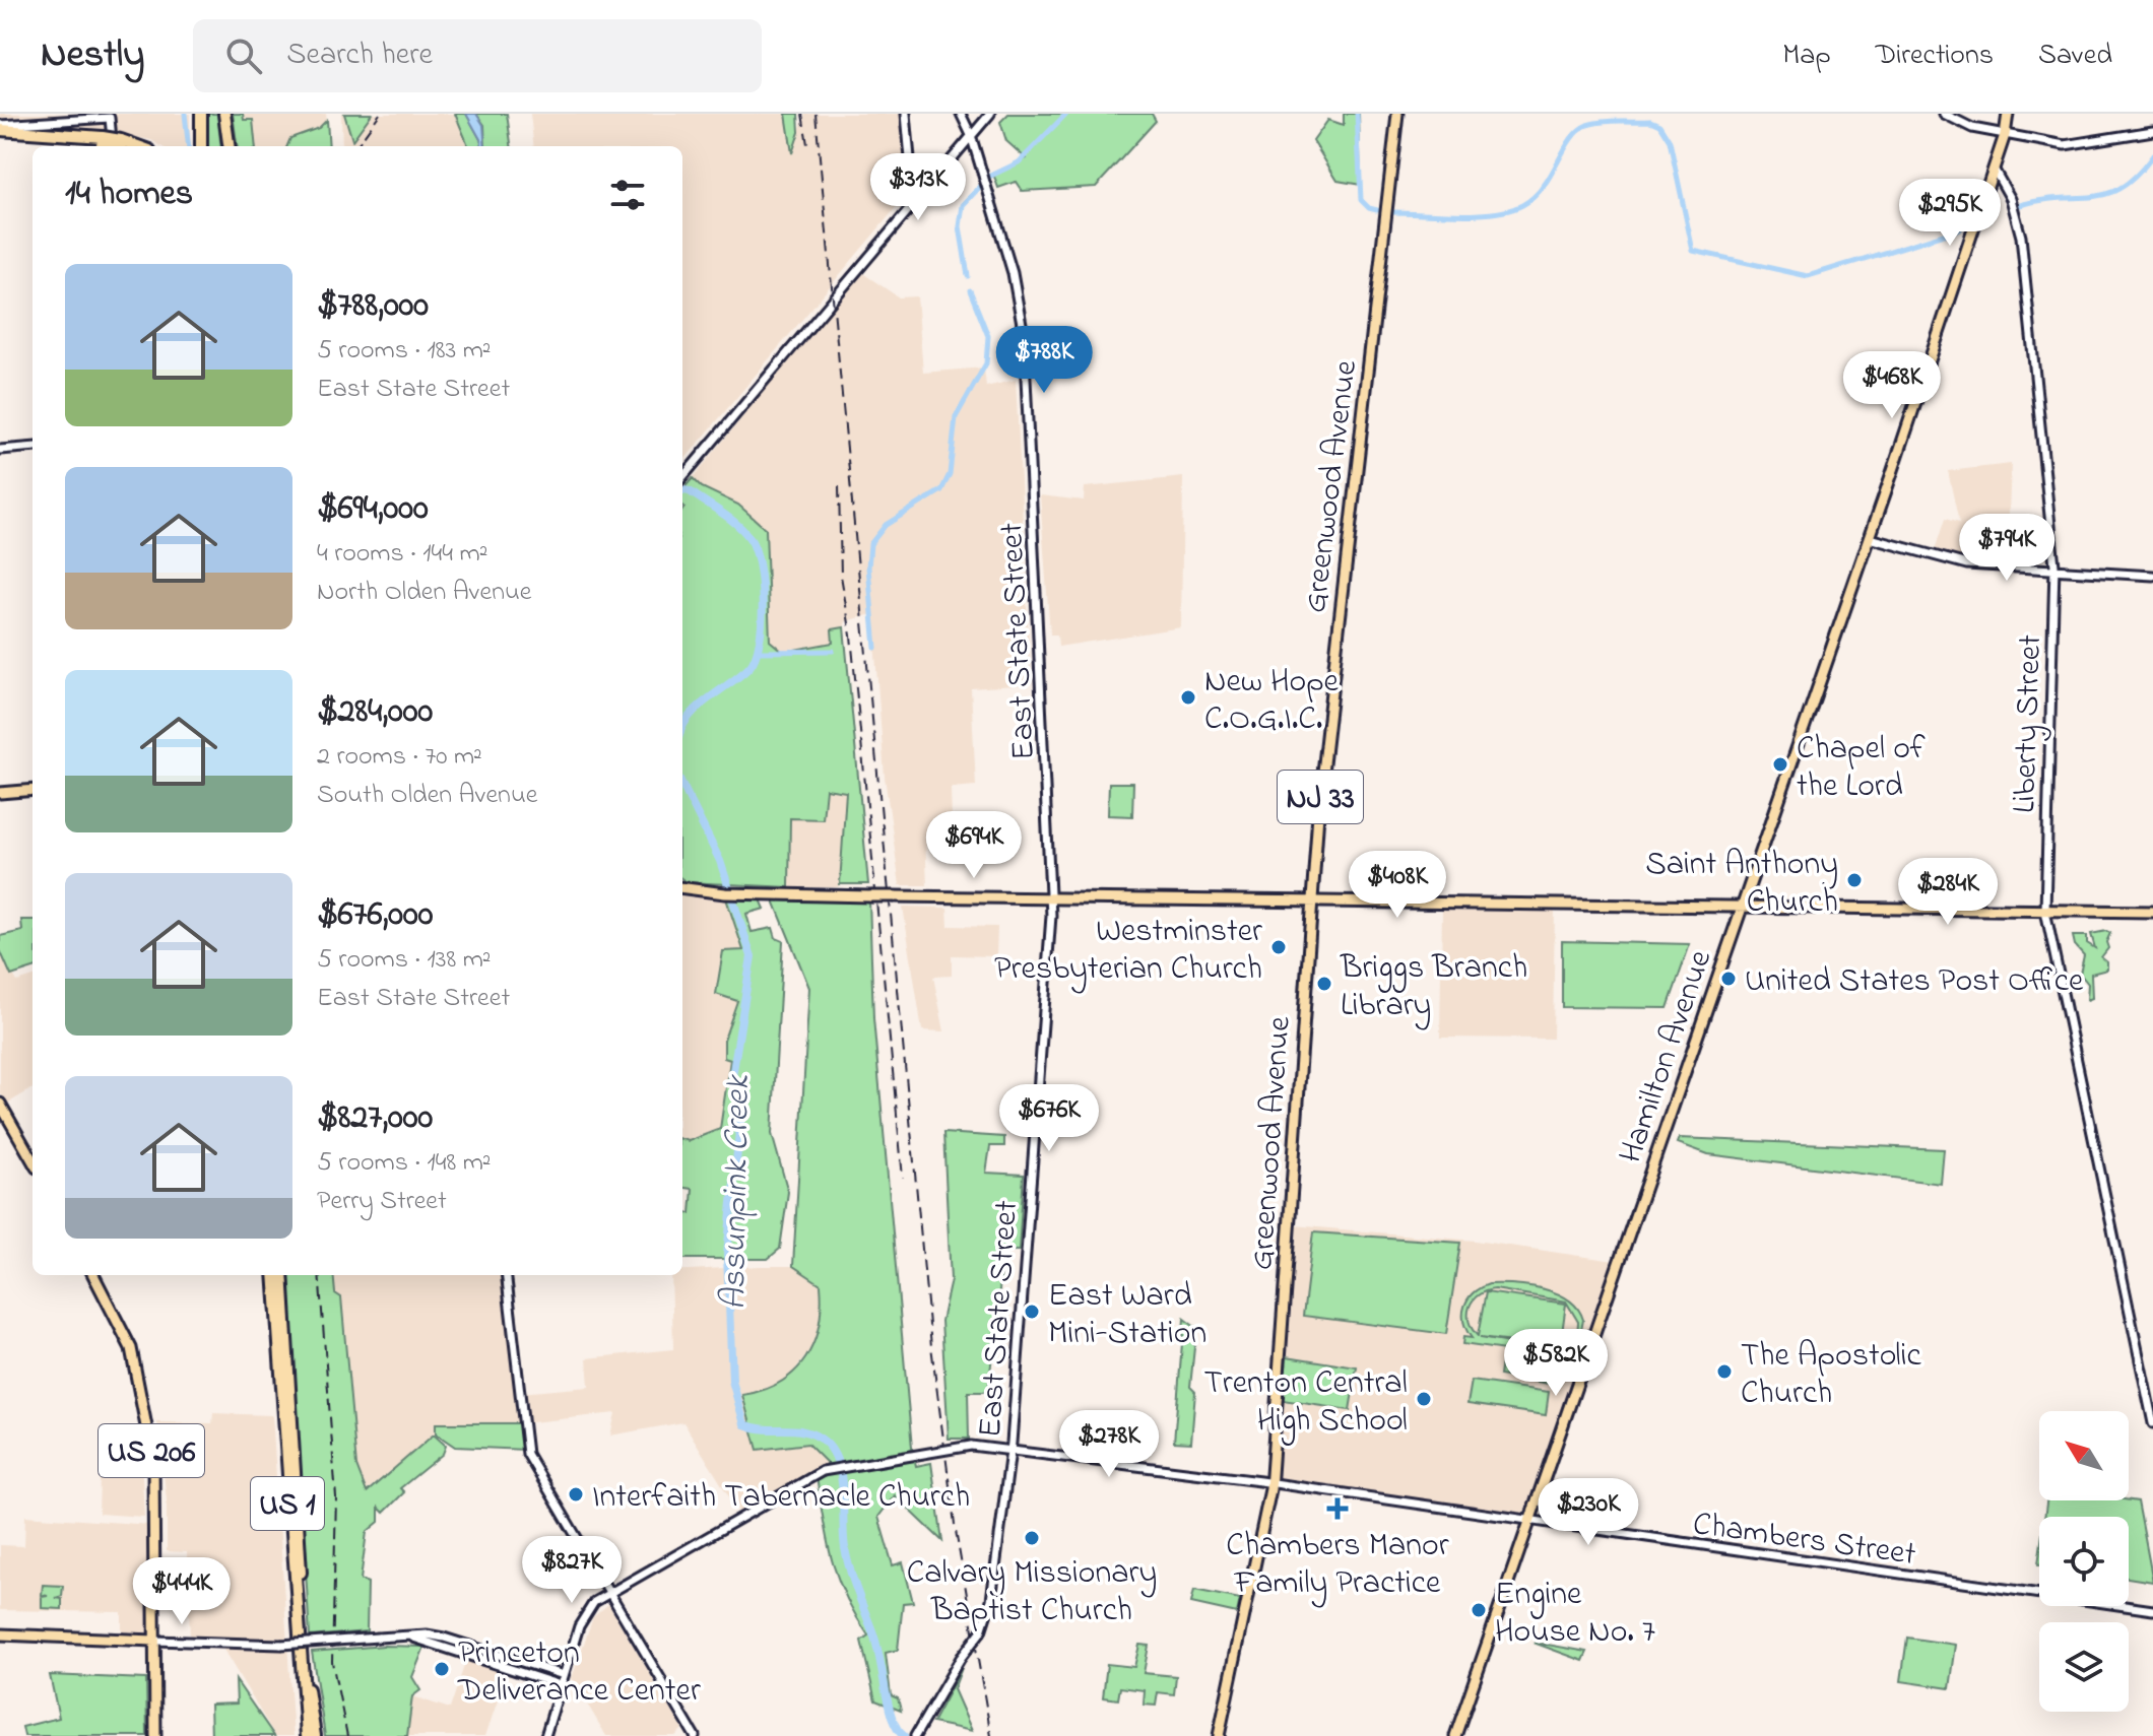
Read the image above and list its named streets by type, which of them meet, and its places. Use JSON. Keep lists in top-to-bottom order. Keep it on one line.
{"streets":{"highway":["US 1"],"main road":["Greenwood Avenue","NJ 33","Hamilton Avenue","US 206"],"street":["East State Street","Liberty Street","Chambers Street"]},"crossings":[["Greenwood Avenue","Chambers Street"],["East State Street","Chambers Street"],["Liberty Street","Hamilton Avenue"],["Hamilton Avenue","Chambers Street"]],"water":["Assunpink Creek"],"places":{"other":["New Hope C.O.G.I.C.","Chapel of the Lord","Saint Anthony Church","Westminster Presbyterian Church","United States Post Office","Briggs Branch Library","East Ward Mini-Station","The Apostolic Church","Trenton Central High School","Interfaith Tabernacle Church","Calvary Missionary Baptist Church","Engine House No. 7","Princeton Deliverance Center"],"health":["Chambers Manor Family Practice"]},"north":"top left","page":{"header":"Nestly","search":"Search here","nav":["Map","Directions","Saved"],"heading":"14 homes","price":["$313K","$295K","$788K","$468K","$794K","$694K","$408K","$284K","$676K","$582K","$278K","$230K","$827K","$444K"],"list":[{"name":"$788,000","note":"5 rooms · 183 m² · East State Street"},{"name":"$694,000","note":"4 rooms · 144 m² · North Olden Avenue"},{"name":"$284,000","note":"2 rooms · 70 m² · South Olden Avenue"},{"name":"$676,000","note":"5 rooms · 138 m² · East State Street"},{"name":"$827,000","note":"5 rooms · 148 m² · Perry Street"}]}}
